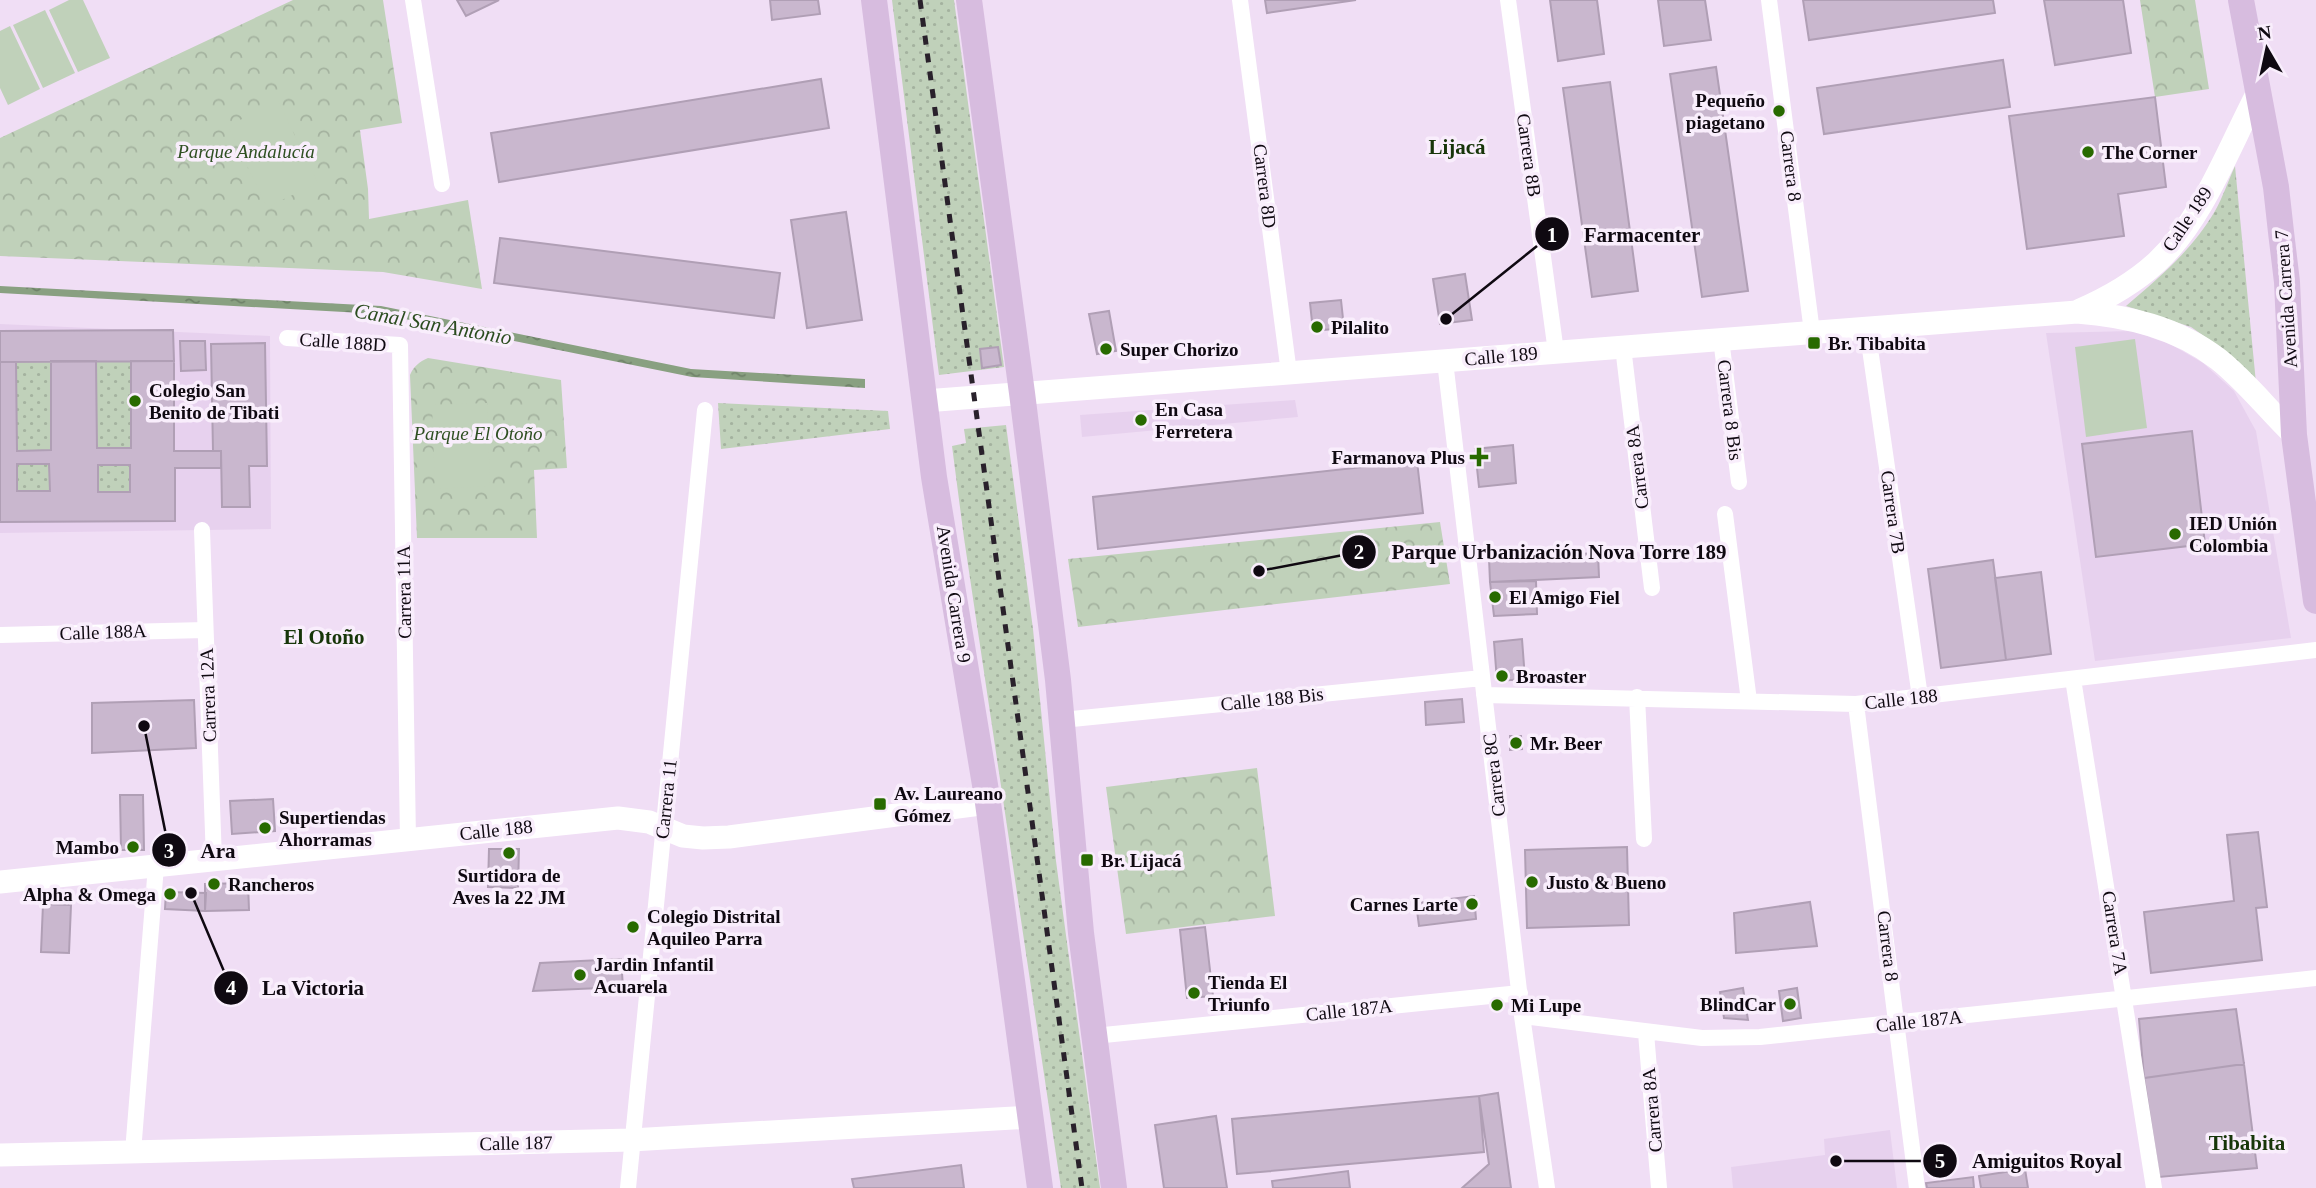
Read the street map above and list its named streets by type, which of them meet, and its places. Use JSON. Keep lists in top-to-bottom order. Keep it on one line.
{"streets":{"main road":["Avenida Carrera 7","Avenida Carrera 9"],"street":["Carrera 8B","Carrera 8","Carrera 8D","Calle 189","Calle 188D","Carrera 8 Bis","Carrera 8A","Carrera 7B","Carrera 11A","Calle 188A","Carrera 12A","Calle 188 Bis","Calle 188","Carrera 8C","Carrera 11","Carrera 7A","Calle 187A","Calle 187"]},"crossings":[["Carrera 8B","Calle 189"],["Carrera 8","Calle 189"],["Carrera 8","Calle 188"],["Carrera 8","Calle 187A"],["Carrera 8D","Calle 189"],["Calle 189","Avenida Carrera 7"],["Calle 189","Carrera 8 Bis"],["Calle 189","Carrera 8A"],["Calle 189","Carrera 7B"],["Calle 189","Avenida Carrera 9"],["Calle 189","Carrera 8C"],["Calle 188D","Carrera 11A"],["Carrera 8A","Calle 187A"],["Carrera 7B","Calle 188"],["Carrera 11A","Calle 188"],["Avenida Carrera 9","Calle 188"],["Avenida Carrera 9","Calle 187"],["Calle 188A","Carrera 12A"],["Carrera 12A","Calle 188"],["Calle 188 Bis","Carrera 8C"],["Calle 188","Carrera 8C"],["Calle 188","Carrera 11"],["Calle 188","Carrera 7A"],["Carrera 8C","Calle 187A"],["Carrera 11","Calle 187"],["Carrera 7A","Calle 187A"]],"districts":["Lijacá","El Otoño","Tibabita"],"water":["Canal San Antonio"],"parks":["Parque Andalucía","Parque El Otoño"],"places":{"other":["Pequeño piagetano","The Corner","Farmacenter","Pilalito","Super Chorizo","Colegio San Benito de Tibati","En Casa Ferretera","IED Unión Colombia","Parque Urbanización Nova Torre 189","El Amigo Fiel","Broaster","Ara","Mr. Beer","Supertiendas Ahorramas","Mambo","Surtidora de Aves la 22 JM","Justo & Bueno","Rancheros","La Victoria","Alpha & Omega","Carnes Larte","Colegio Distrital Aquileo Parra","Jardin Infantil Acuarela","Tienda El Triunfo","BlindCar","Mi Lupe","Amiguitos Royal"],"transit":["Br. Tibabita","Av. Laureano Gómez","Br. Lijacá"],"health":["Farmanova Plus"]},"north":"top"}
